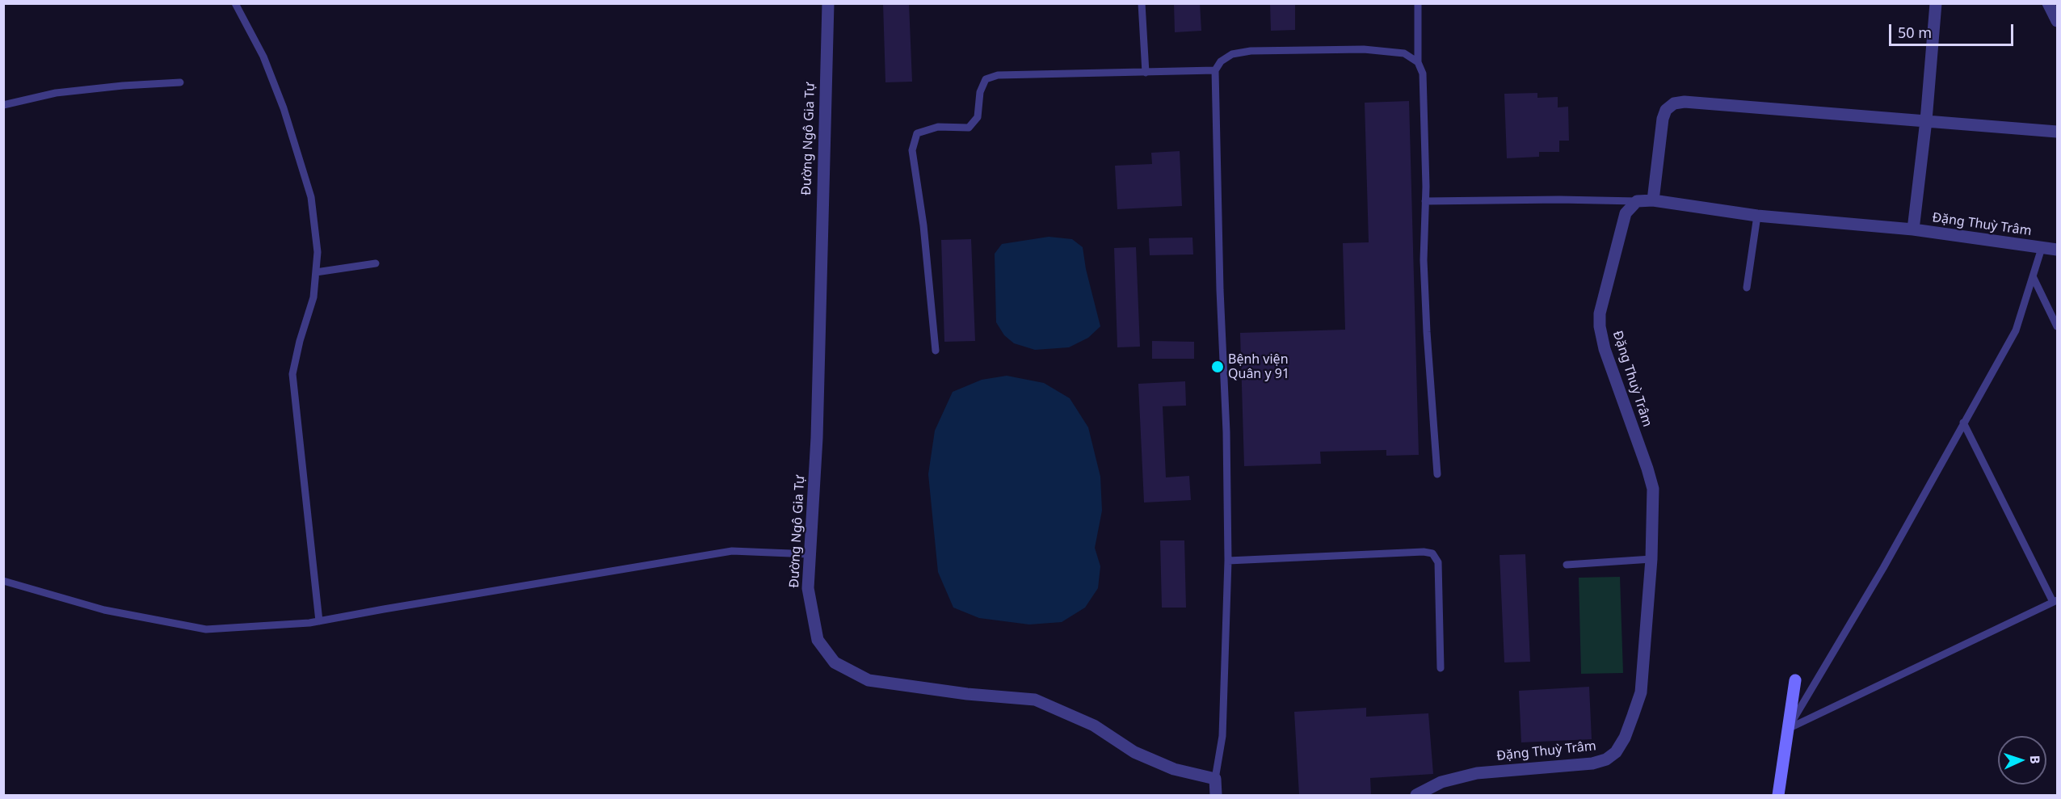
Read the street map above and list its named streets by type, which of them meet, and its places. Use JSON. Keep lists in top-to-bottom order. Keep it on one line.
{"streets":{"street":["Đường Ngô Gia Tự","Đặng Thuỳ Trâm"]},"places":["Bệnh viện Quân y 91"],"scale_bar":"50 m","north":"right"}
